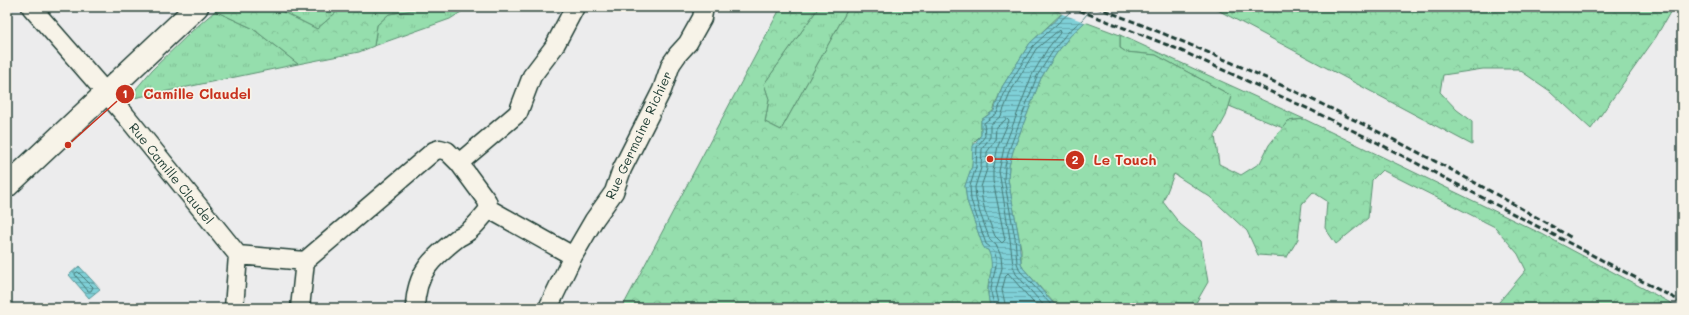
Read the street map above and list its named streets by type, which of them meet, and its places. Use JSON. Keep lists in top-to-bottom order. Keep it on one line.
{"streets":{"street":["Rue Germaine Richier","Rue Camille Claudel"]},"places":["Camille Claudel","Le Touch"]}
